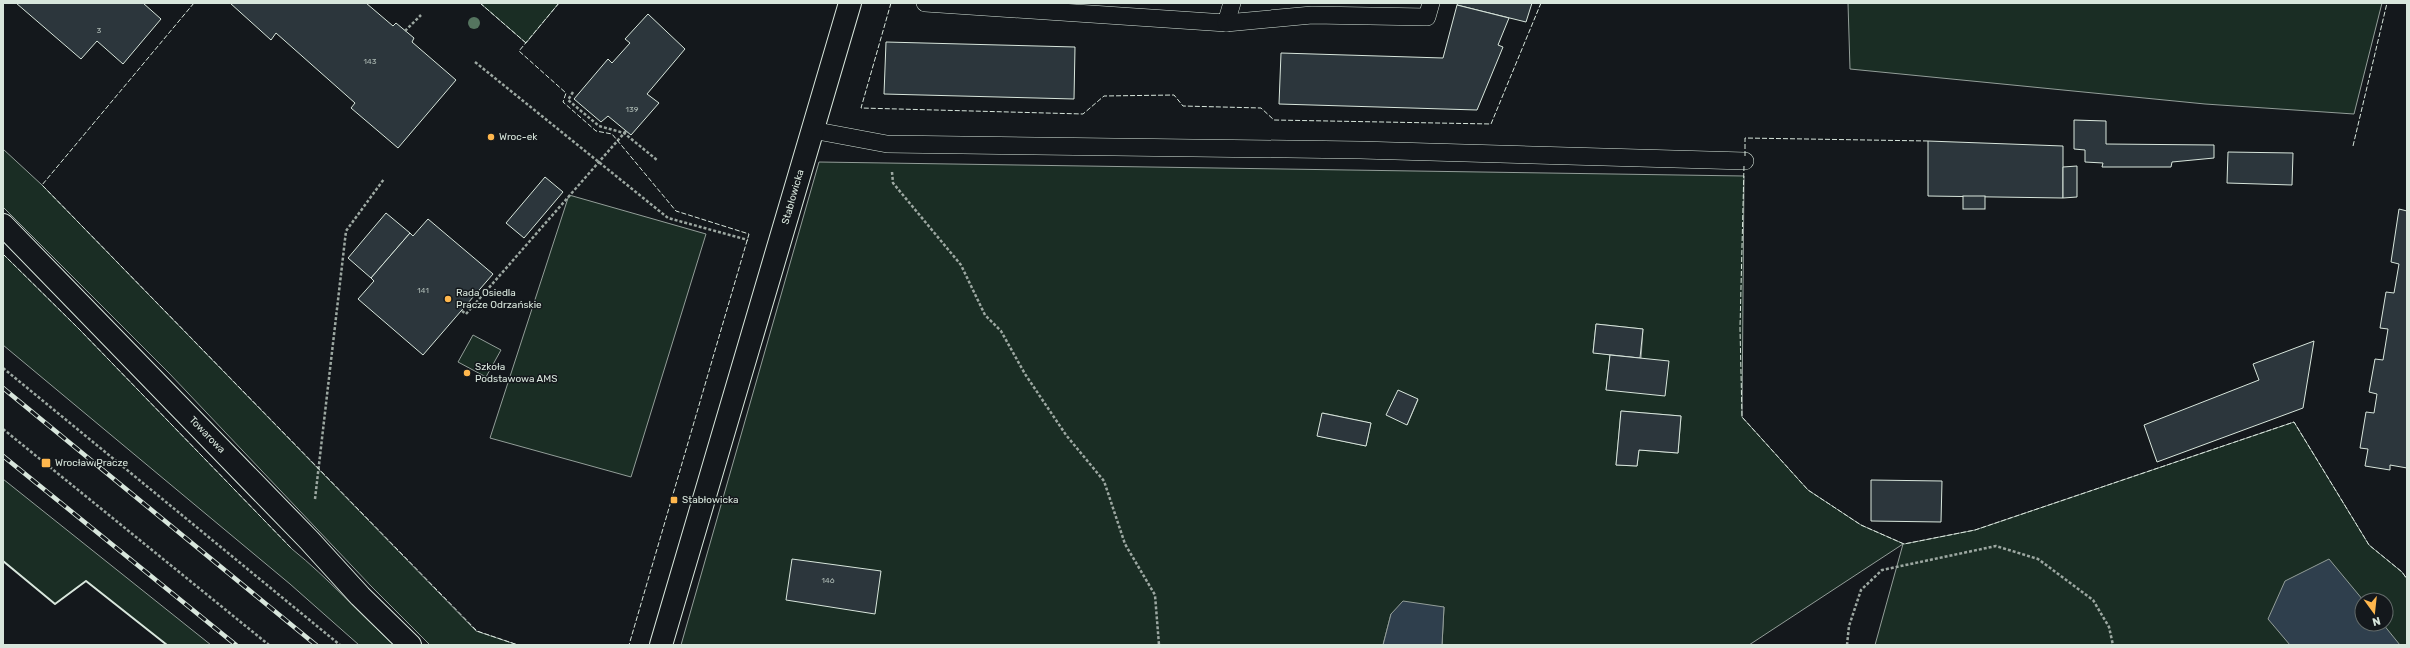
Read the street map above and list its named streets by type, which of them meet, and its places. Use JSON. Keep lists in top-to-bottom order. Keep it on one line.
{"streets":{"street":["Stabłowicka","Towarowa"]},"places":{"other":["Wroc-ek","Rada Osiedla Pracze Odrzańskie","Szkoła Podstawowa AMS"],"transit":["Wrocław Pracze","Stabłowicka"]},"house_numbers":["3","143","139","141","146"],"north":"bottom"}
